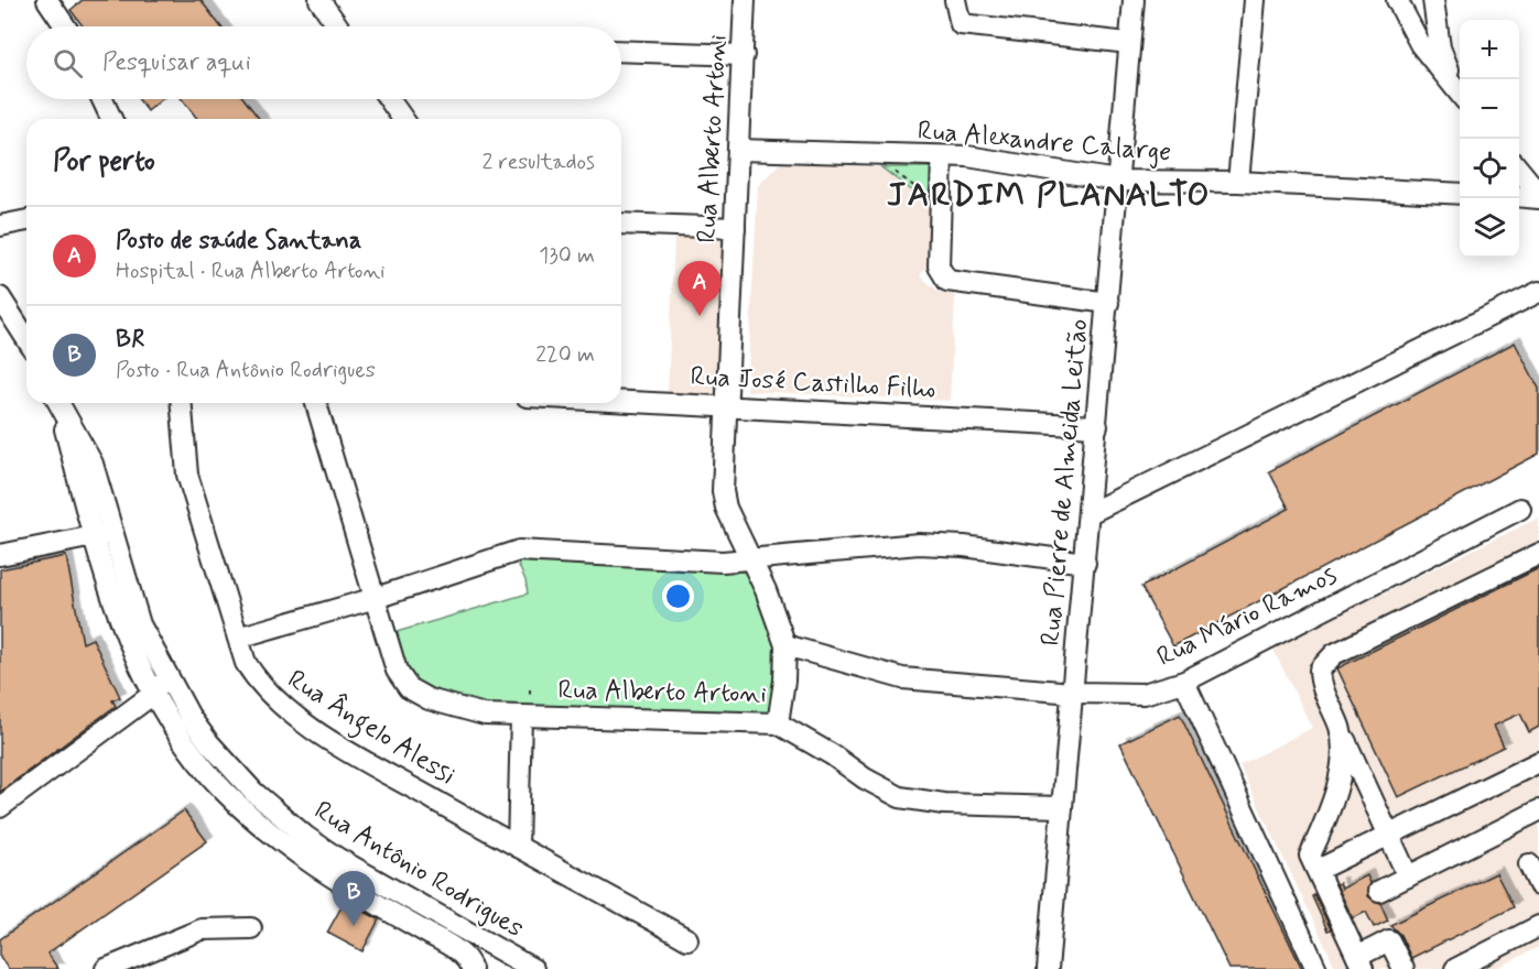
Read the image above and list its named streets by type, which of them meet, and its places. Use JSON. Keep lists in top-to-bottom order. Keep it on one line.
{"streets":{"street":["Rua Alberto Artoni","Rua Alexandre Calarge","Rua José Castilho Filho","Rua Pierre de Almeida Leitão","Rua Mário Ramos","Rua Ângelo Alessi","Rua Antônio Rodrigues"]},"crossings":[["Rua Alberto Artoni","Rua Alexandre Calarge"],["Rua Alberto Artoni","Rua José Castilho Filho"],["Rua Alberto Artoni","Rua Mário Ramos"],["Rua Alexandre Calarge","Rua Pierre de Almeida Leitão"],["Rua José Castilho Filho","Rua Pierre de Almeida Leitão"],["Rua Pierre de Almeida Leitão","Rua Mário Ramos"]],"districts":["JARDIM PLANALTO"],"page":{"map_buttons":["+","−"],"search":"Pesquisar aqui","heading":["Por perto","2 resultados"],"list":[{"mark":"A","name":"Posto de saúde Santana","note":"Hospital · Rua Alberto Artoni","value":"130 m"},{"mark":"B","name":"BR","note":"Posto · Rua Antônio Rodrigues","value":"220 m"}],"pins":["A","B"]}}
